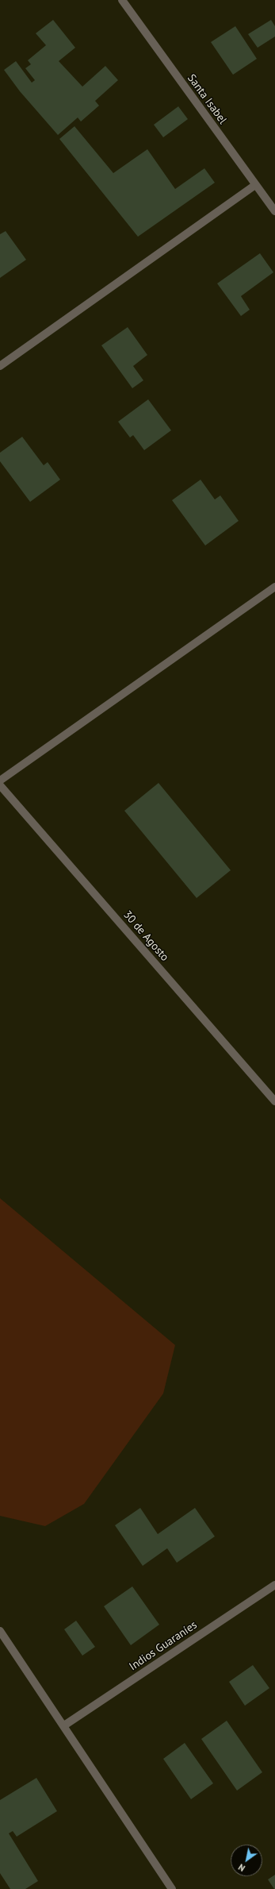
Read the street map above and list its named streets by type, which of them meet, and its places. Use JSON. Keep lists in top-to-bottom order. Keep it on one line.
{"streets":{"street":["Santa Isabel","30 de Agosto","Indios Guaraníes"]},"north":"bottom left"}
